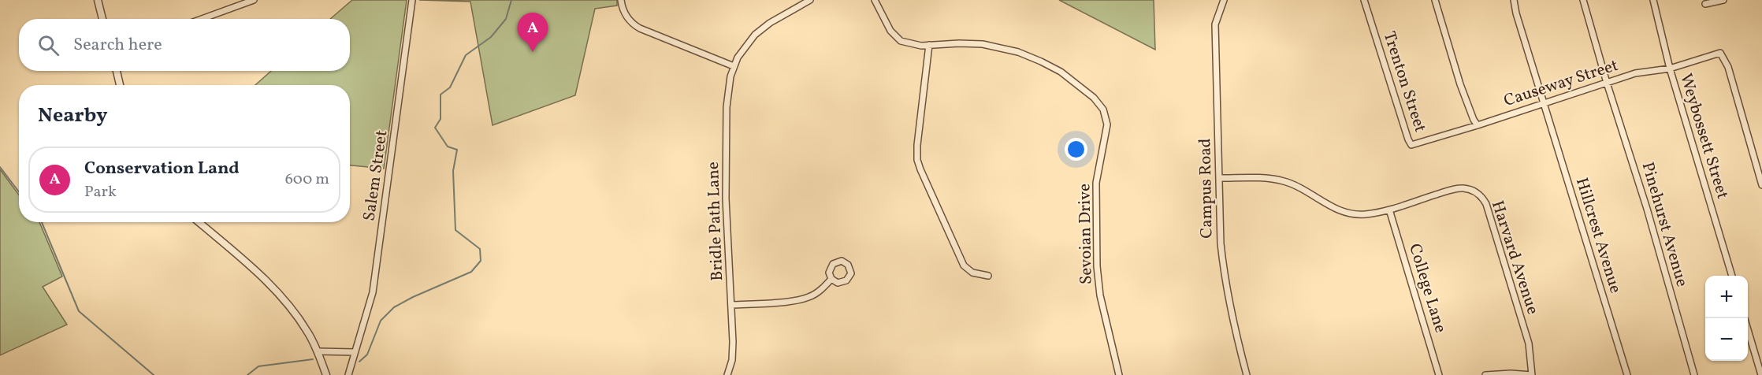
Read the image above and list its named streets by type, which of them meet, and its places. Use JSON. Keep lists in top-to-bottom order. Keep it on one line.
{"streets":{"street":["Trenton Street","Causeway Street","Weybossett Street","Salem Street","Campus Road","Bridle Path Lane","Pinehurst Avenue","Sevoian Drive","Hillcrest Avenue","Harvard Avenue","College Lane"]},"crossings":[["Trenton Street","Causeway Street"],["Causeway Street","Weybossett Street"],["Causeway Street","Pinehurst Avenue"],["Causeway Street","Hillcrest Avenue"],["Campus Road","Harvard Avenue"],["Harvard Avenue","College Lane"]],"page":{"pins":"A","search":"Search here","heading":"Nearby","list":[{"mark":"A","name":"Conservation Land","note":"Park","value":"600 m"}],"map_buttons":["+","−"]}}
